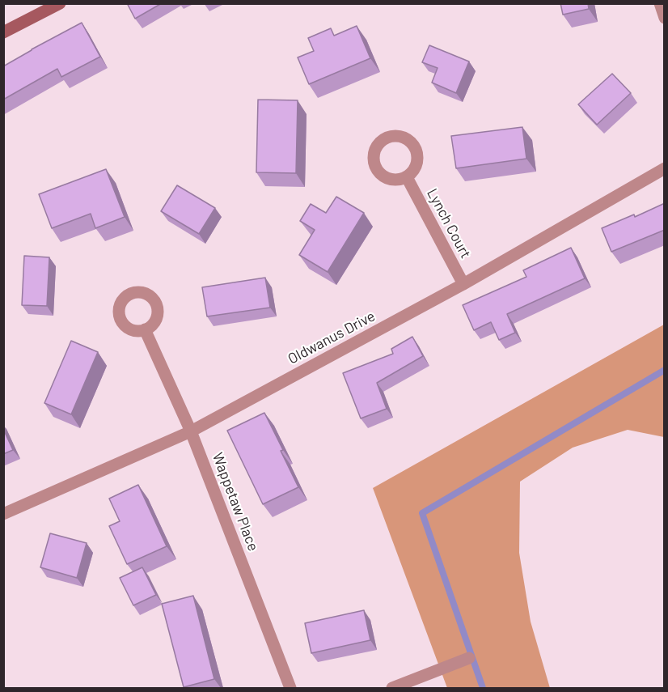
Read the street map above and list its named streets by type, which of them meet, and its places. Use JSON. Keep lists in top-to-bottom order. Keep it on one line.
{"streets":{"street":["Lynch Court","Oldwanus Drive","Wappetaw Place"]},"crossings":[["Lynch Court","Oldwanus Drive"],["Oldwanus Drive","Wappetaw Place"]]}
